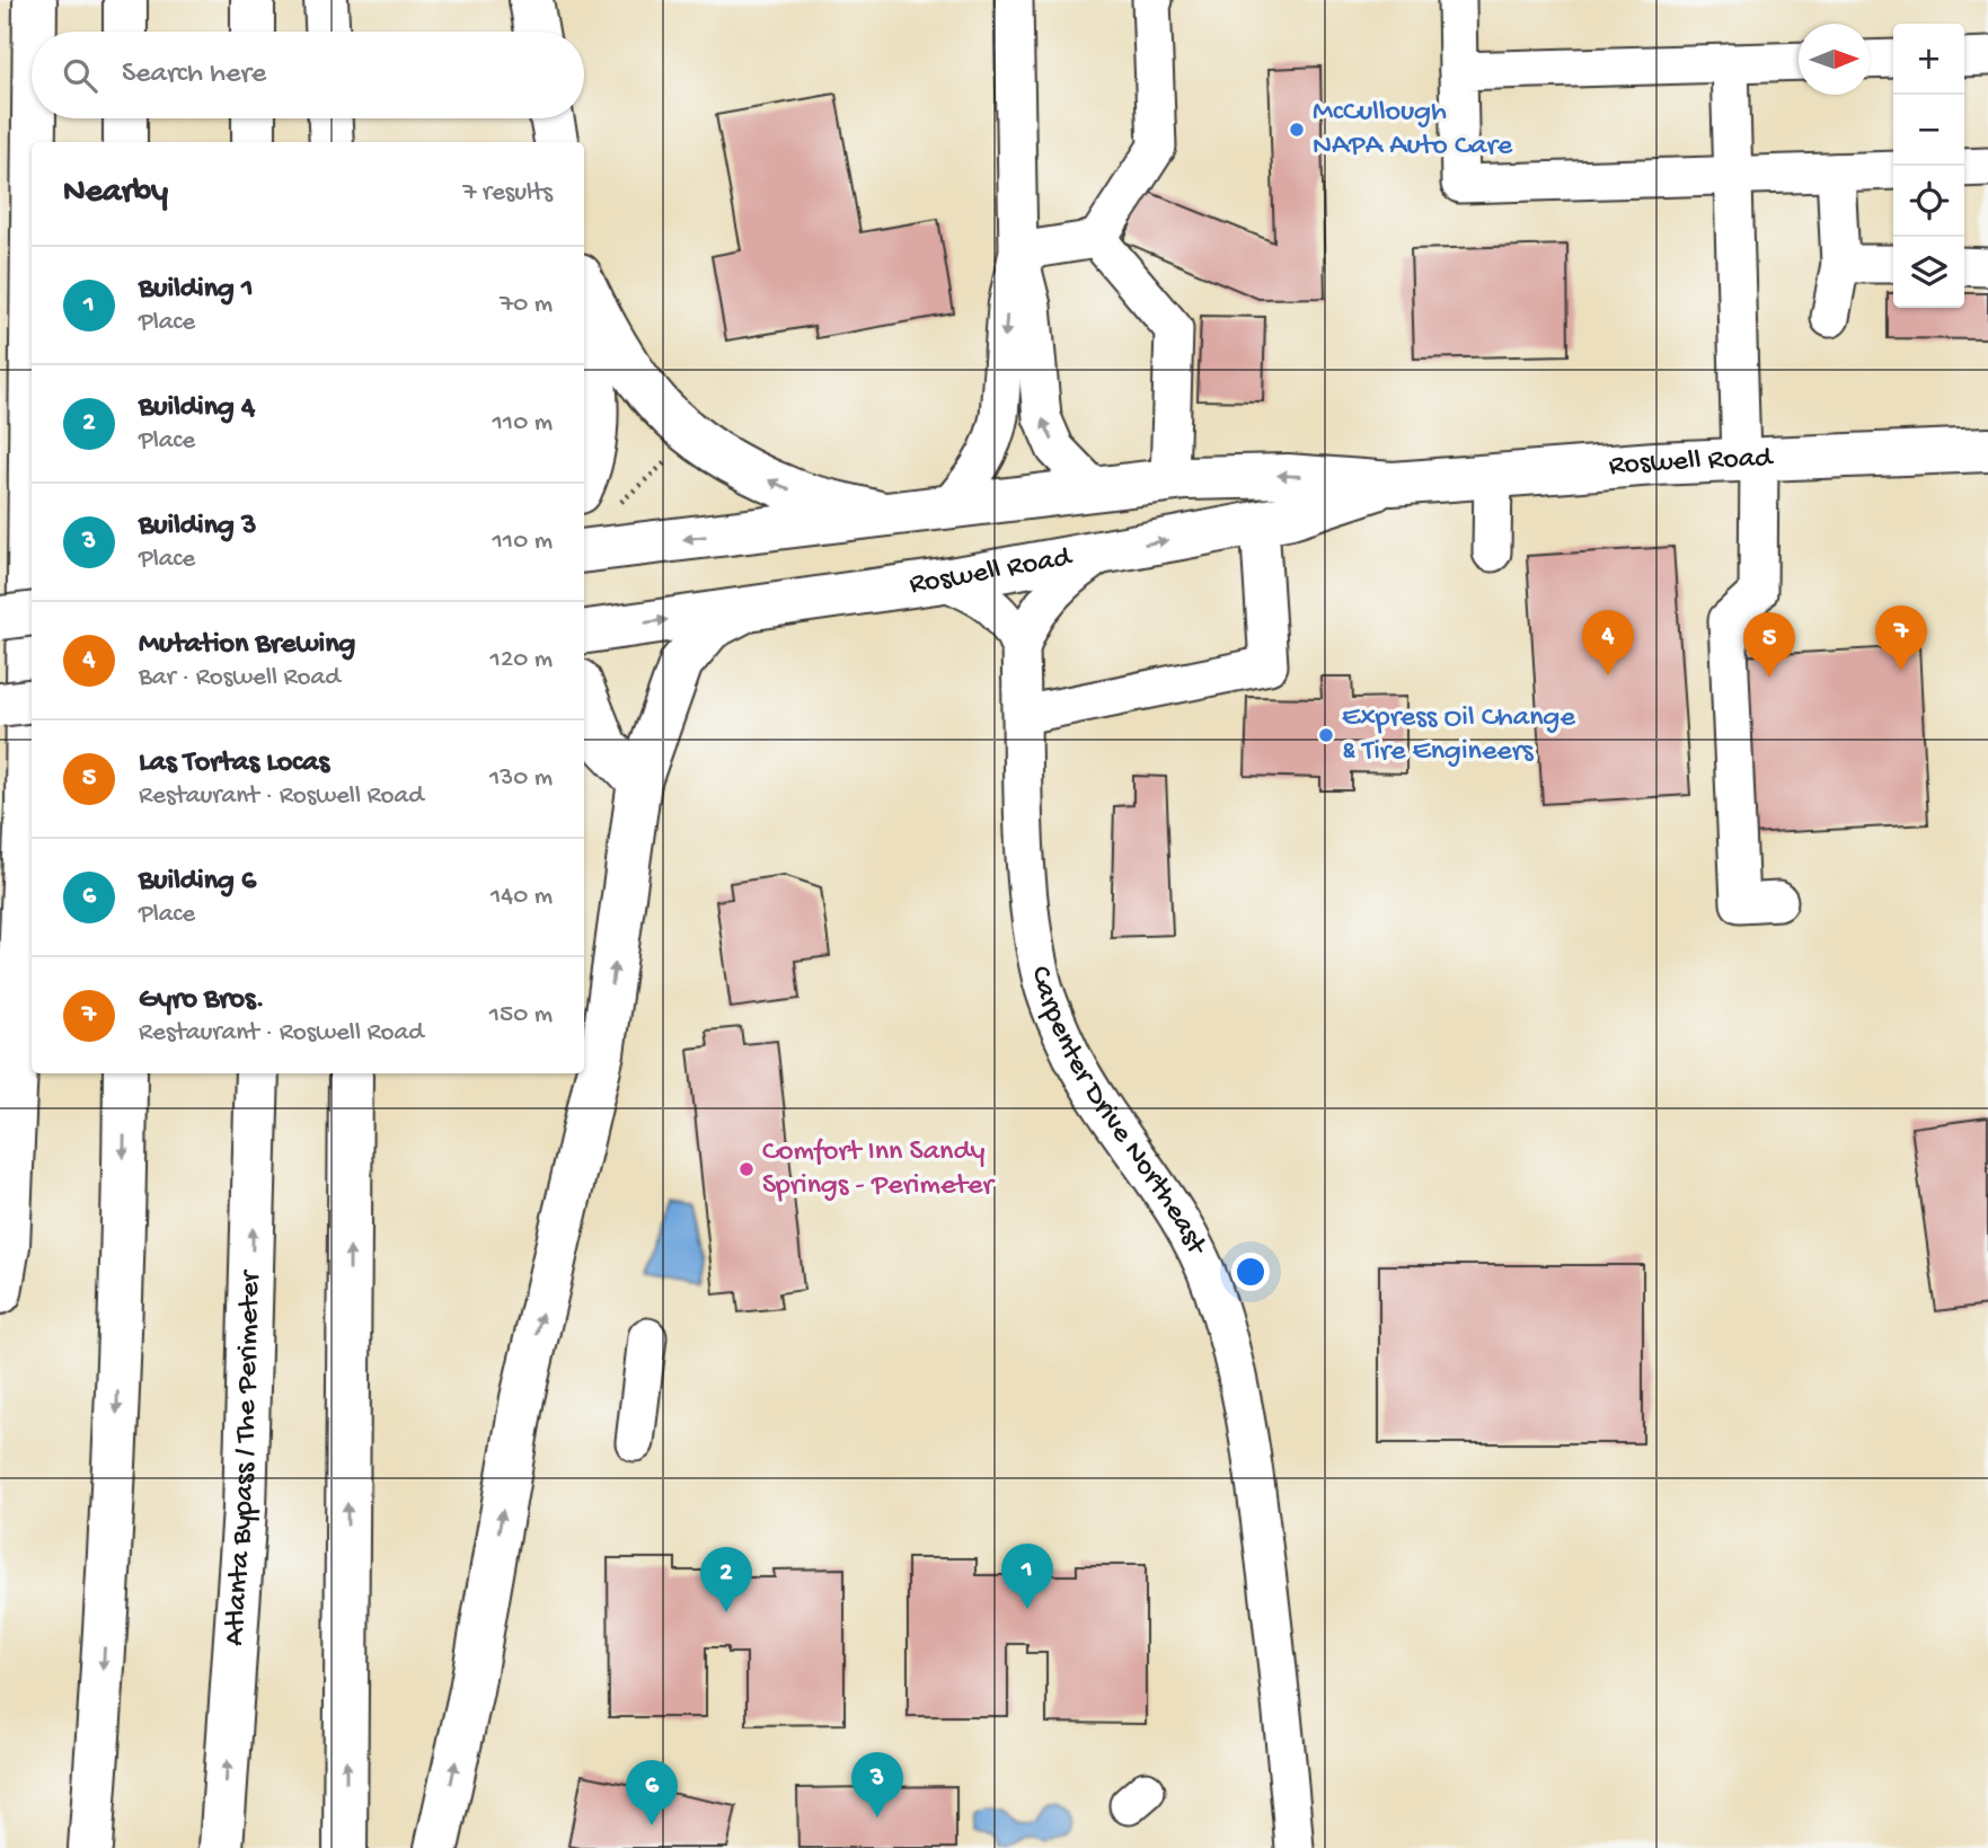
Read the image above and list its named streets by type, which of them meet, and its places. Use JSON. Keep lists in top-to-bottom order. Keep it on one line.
{"streets":{"main road":["Roswell Road","Atlanta Bypass / The Perimeter"],"street":["Carpenter Drive Northeast"]},"crossings":[["Roswell Road","Carpenter Drive Northeast"]],"places":["McCullough NAPA Auto Care","Express Oil Change & Tire Engineers","Comfort Inn Sandy Springs - Perimeter"],"north":"right","page":{"map_buttons":["+","−"],"search":"Search here","heading":["Nearby","7 results"],"list":[{"mark":"1","name":"Building 1","note":"Place","value":"70 m"},{"mark":"2","name":"Building 4","note":"Place","value":"110 m"},{"mark":"3","name":"Building 3","note":"Place","value":"110 m"},{"mark":"4","name":"Mutation Brewing","note":"Bar · Roswell Road","value":"120 m"},{"mark":"5","name":"Las Tortas Locas","note":"Restaurant · Roswell Road","value":"130 m"},{"mark":"6","name":"Building 6","note":"Place","value":"140 m"},{"mark":"7","name":"Gyro Bros.","note":"Restaurant · Roswell Road","value":"150 m"}],"pins":["7","4","5","1","2","3","6"]}}
